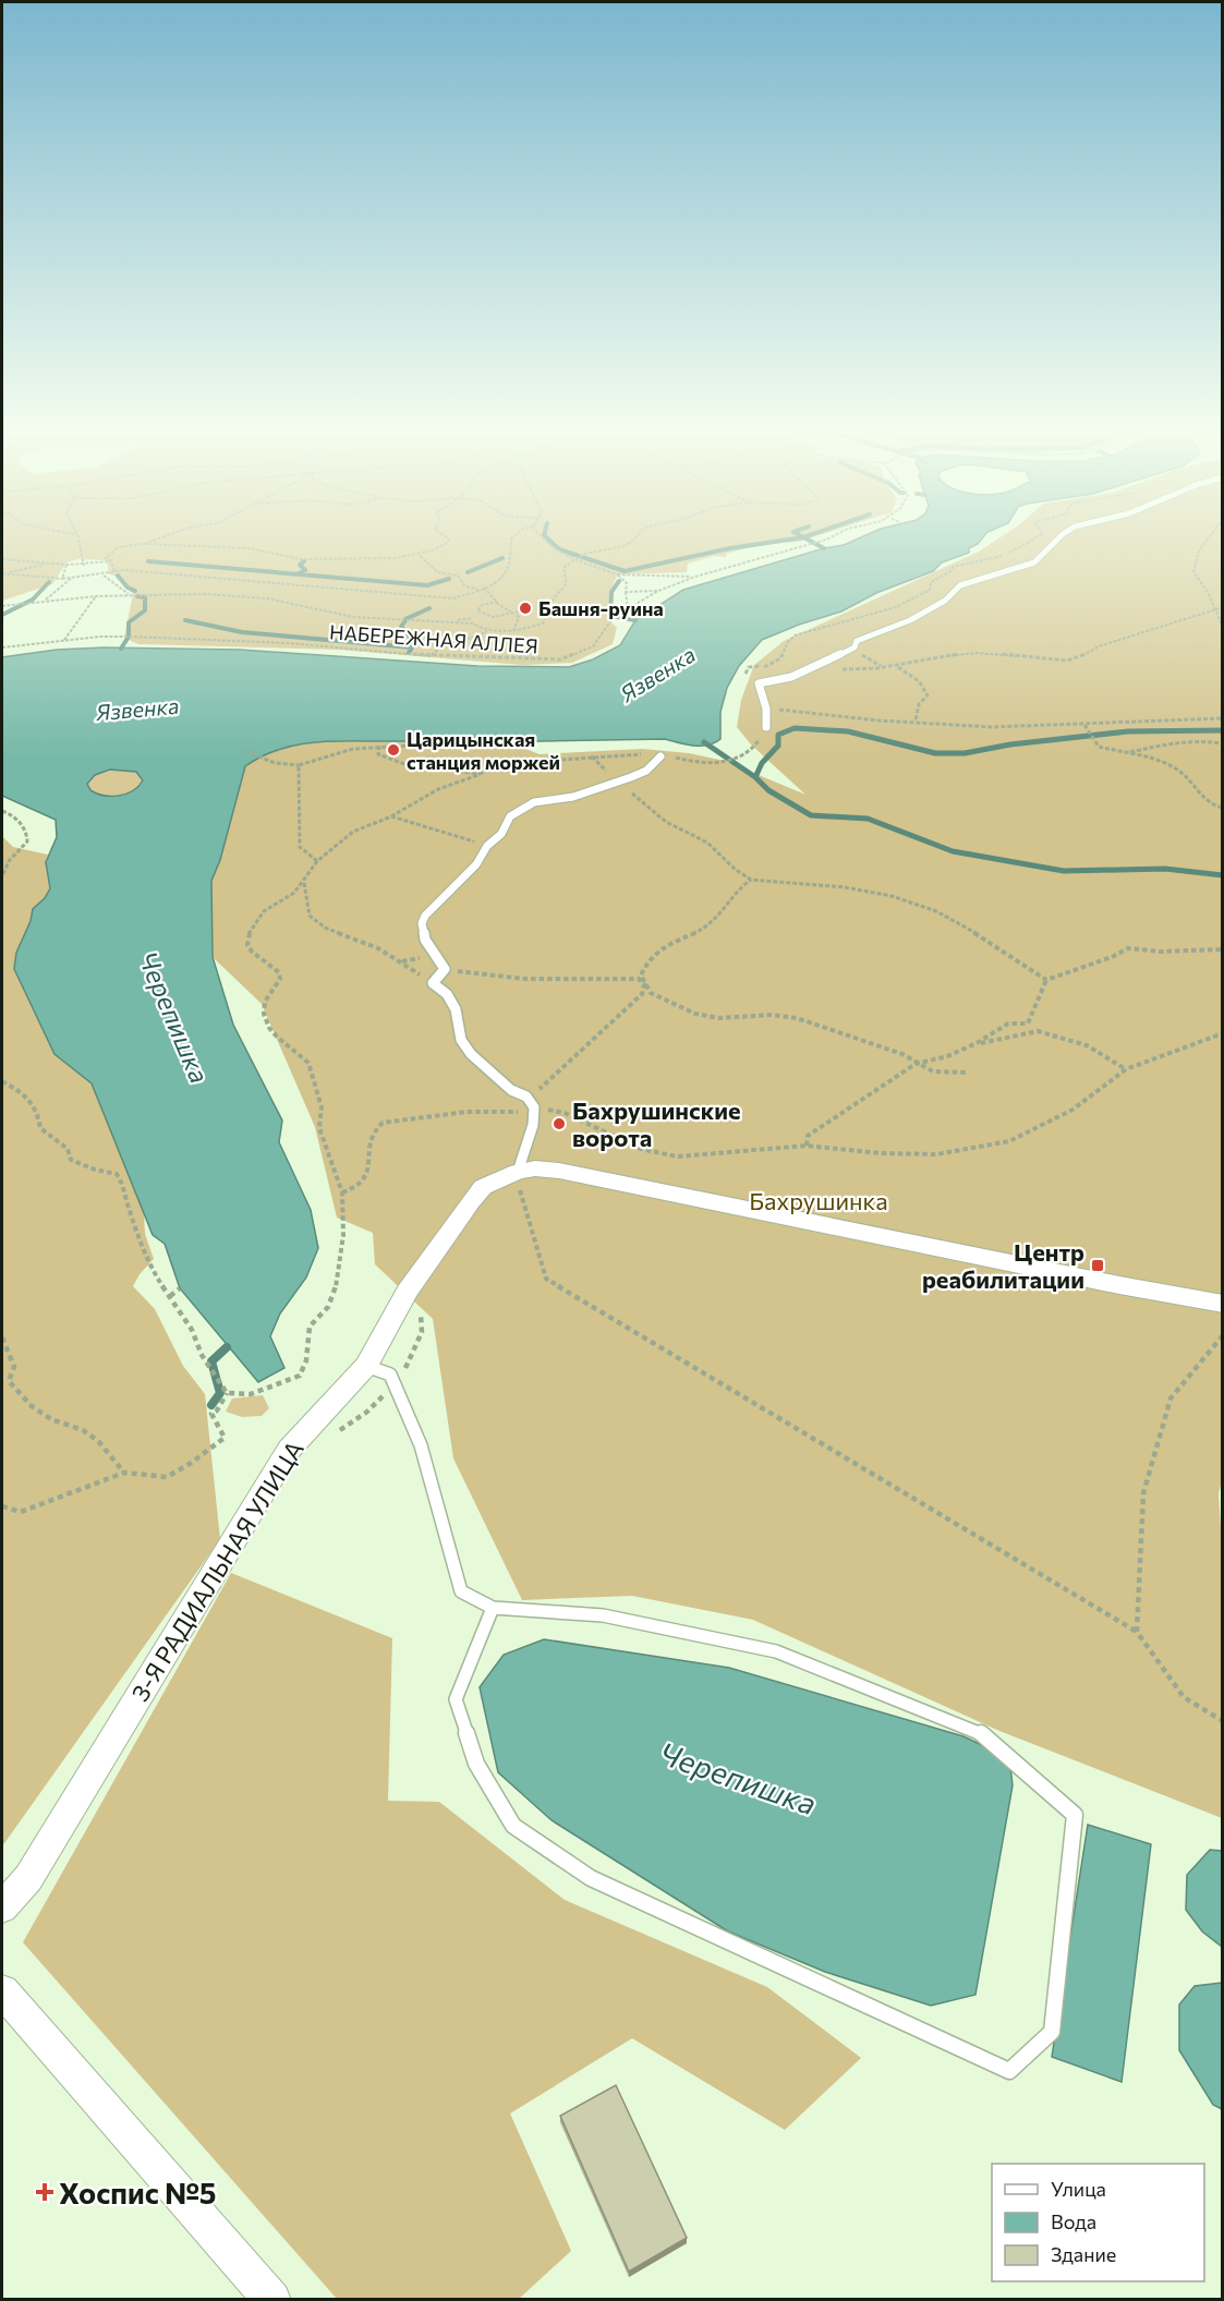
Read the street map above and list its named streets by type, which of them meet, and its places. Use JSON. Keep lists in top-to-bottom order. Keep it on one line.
{"streets":{"street":["3-Я РАДИАЛЬНАЯ УЛИЦА"],"path":["НАБЕРЕЖНАЯ АЛЛЕЯ"]},"water":["Язвенка","Черепишка"],"parks":["Бахрушинка"],"places":{"other":["Башня-руина","Царицынская станция моржей","Бахрушинские ворота"],"transit":["Центр реабилитации"],"health":["Хоспис №5"]},"legend":["Улица","Вода","Здание"]}
